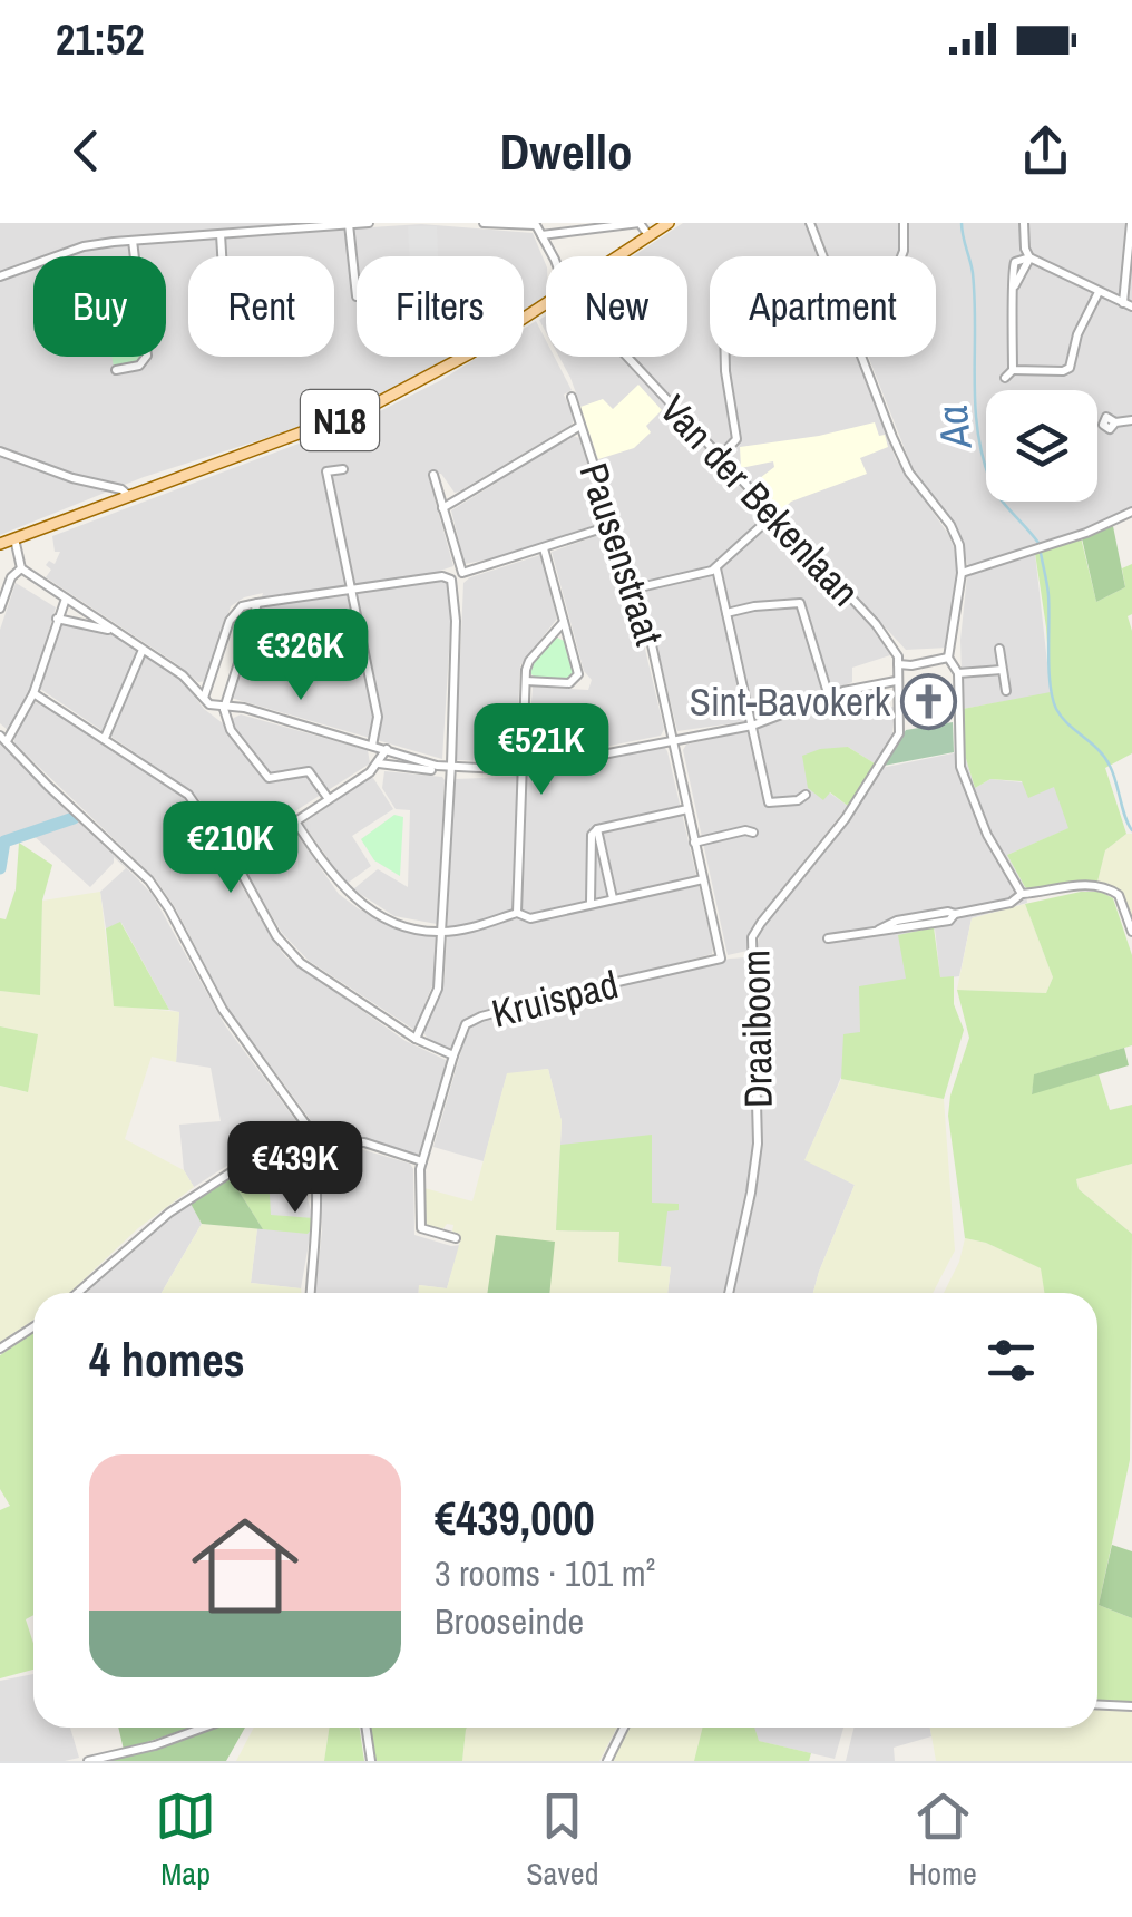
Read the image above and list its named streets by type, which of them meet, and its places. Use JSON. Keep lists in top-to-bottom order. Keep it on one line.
{"streets":{"main road":["N18"],"street":["Van der Bekenlaan","Pausenstraat","Kruispad","Draaiboom"]},"crossings":[["Van der Bekenlaan","Draaiboom"],["Pausenstraat","Kruispad"]],"water":["Aa"],"places":{"church":["Sint-Bavokerk"]},"page":{"status":"21:52","header":"Dwello","chip":["Buy","Rent","Filters","New","Apartment"],"price":["€326K","€521K","€210K","€439K"],"heading":"4 homes","list":[{"name":"€439,000","note":"3 rooms · 101 m² · Brooseinde"}],"tabs":["Map","Saved","Home"]}}
